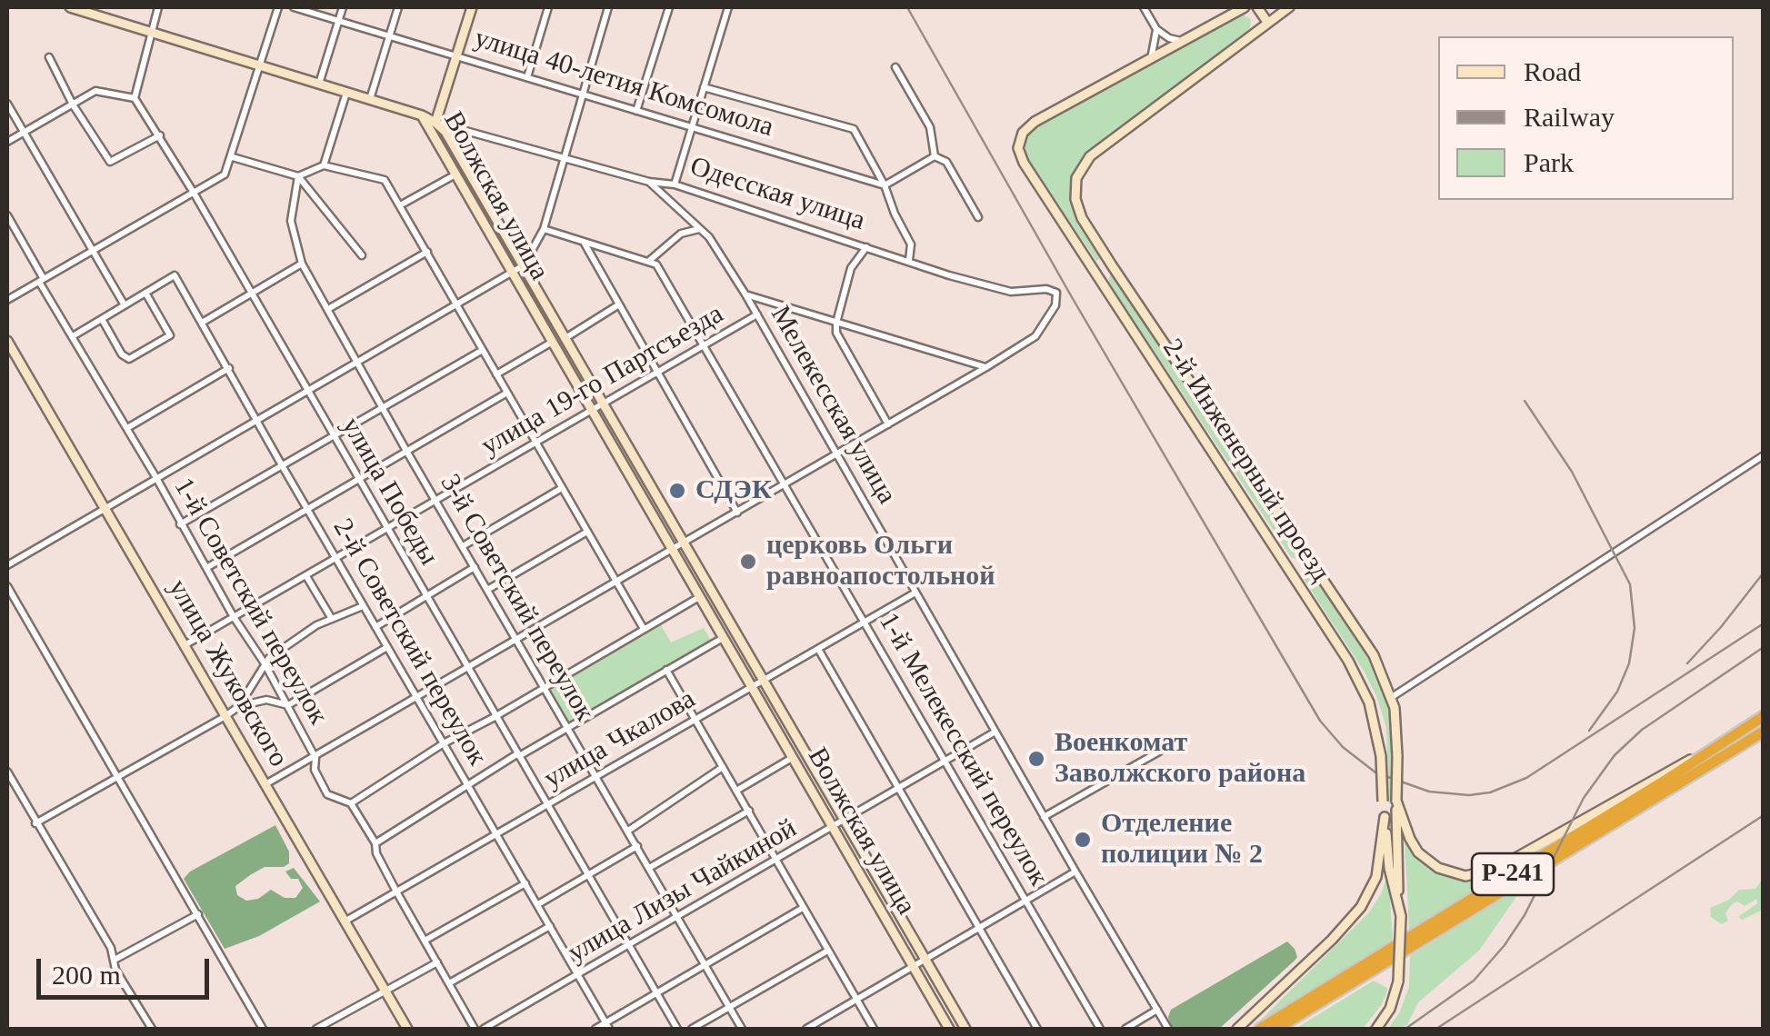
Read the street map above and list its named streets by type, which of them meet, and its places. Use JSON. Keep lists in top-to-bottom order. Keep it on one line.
{"streets":{"highway":["Р-241"],"main road":["Волжская улица","2-й Инженерный проезд","улица Жуковского"],"street":["улица 40-летия Комсомола","Одесская улица","улица 19-го Партсъезда","Мелекесская улица","улица Победы","3-й Советский переулок","1-й Советский переулок","2-й Советский переулок","улица Чкалова","1-й Мелекесский переулок","улица Лизы Чайкиной"]},"crossings":[["Одесская улица","Волжская улица"],["Одесская улица","улица 19-го Партсъезда"],["Одесская улица","Мелекесская улица"],["Волжская улица","улица 19-го Партсъезда"],["Волжская улица","улица Чкалова"],["Волжская улица","улица Лизы Чайкиной"],["улица 19-го Партсъезда","Мелекесская улица"],["улица 19-го Партсъезда","улица Победы"],["улица 19-го Партсъезда","3-й Советский переулок"],["улица 19-го Партсъезда","1-й Советский переулок"],["улица 19-го Партсъезда","2-й Советский переулок"],["улица 19-го Партсъезда","улица Жуковского"],["улица 19-го Партсъезда","1-й Мелекесский переулок"],["Мелекесская улица","улица Чкалова"],["Мелекесская улица","улица Лизы Чайкиной"],["улица Победы","улица Чкалова"],["улица Победы","улица Лизы Чайкиной"],["3-й Советский переулок","улица Чкалова"],["3-й Советский переулок","улица Лизы Чайкиной"],["1-й Советский переулок","улица Чкалова"],["2-й Советский переулок","улица Чкалова"],["2-й Советский переулок","улица Лизы Чайкиной"],["улица Жуковского","улица Чкалова"],["улица Чкалова","1-й Мелекесский переулок"],["1-й Мелекесский переулок","улица Лизы Чайкиной"]],"places":["СДЭК","церковь Ольги равноапостольной","Военкомат Заволжского района","Отделение полиции № 2"],"legend":["Road","Railway","Park"],"scale_bar":"200 m"}
